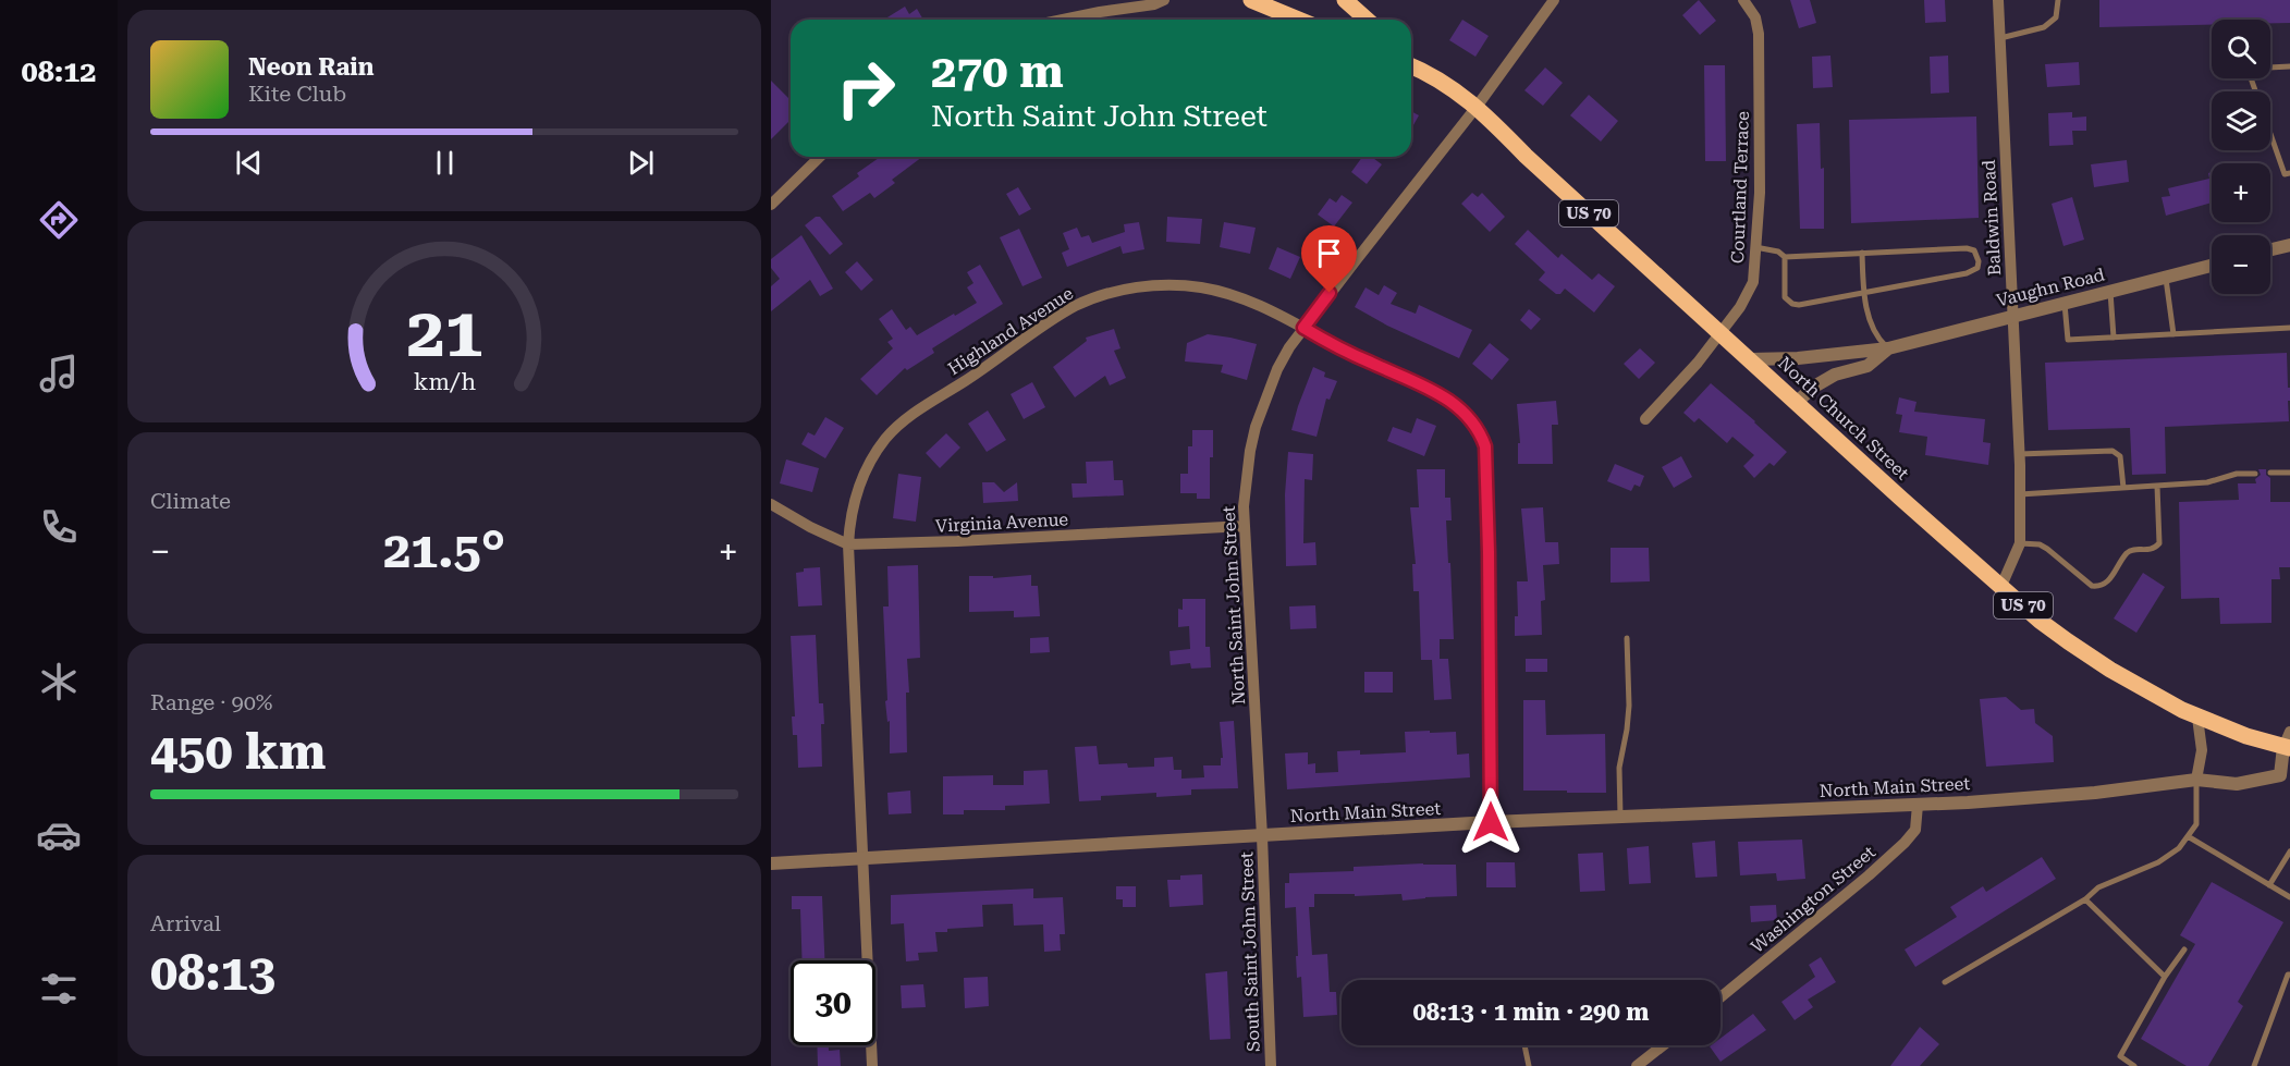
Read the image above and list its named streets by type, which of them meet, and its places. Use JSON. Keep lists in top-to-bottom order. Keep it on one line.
{"streets":{"main road":["US 70","North Church Street"],"street":["Courtland Terrace","Baldwin Road","Vaughn Road","Highland Avenue","Virginia Avenue","North Saint John Street","North Main Street","Washington Street","South Saint John Street"]},"crossings":[["Courtland Terrace","North Church Street"],["US 70","North Church Street"],["Baldwin Road","Vaughn Road"],["Baldwin Road","North Church Street"],["Vaughn Road","North Church Street"],["Highland Avenue","Virginia Avenue"],["Highland Avenue","North Saint John Street"],["Highland Avenue","North Main Street"],["North Church Street","North Saint John Street"],["North Church Street","North Main Street"],["Virginia Avenue","North Saint John Street"],["North Saint John Street","North Main Street"],["North Saint John Street","South Saint John Street"],["North Main Street","Washington Street"],["North Main Street","South Saint John Street"]],"page":{"tabs":"08:12","map_buttons":["+","−"],"turn":["270 m","North Saint John Street"],"song":["Neon Rain","Kite Club"],"tile":["Climate",["Range · 90%","450 km"],["Arrival","08:13"]],"heat":["−","21.5°","+"],"limit":"30","trip":"08:13 · 1 min · 290 m","gauge":["21","km/h"]}}
